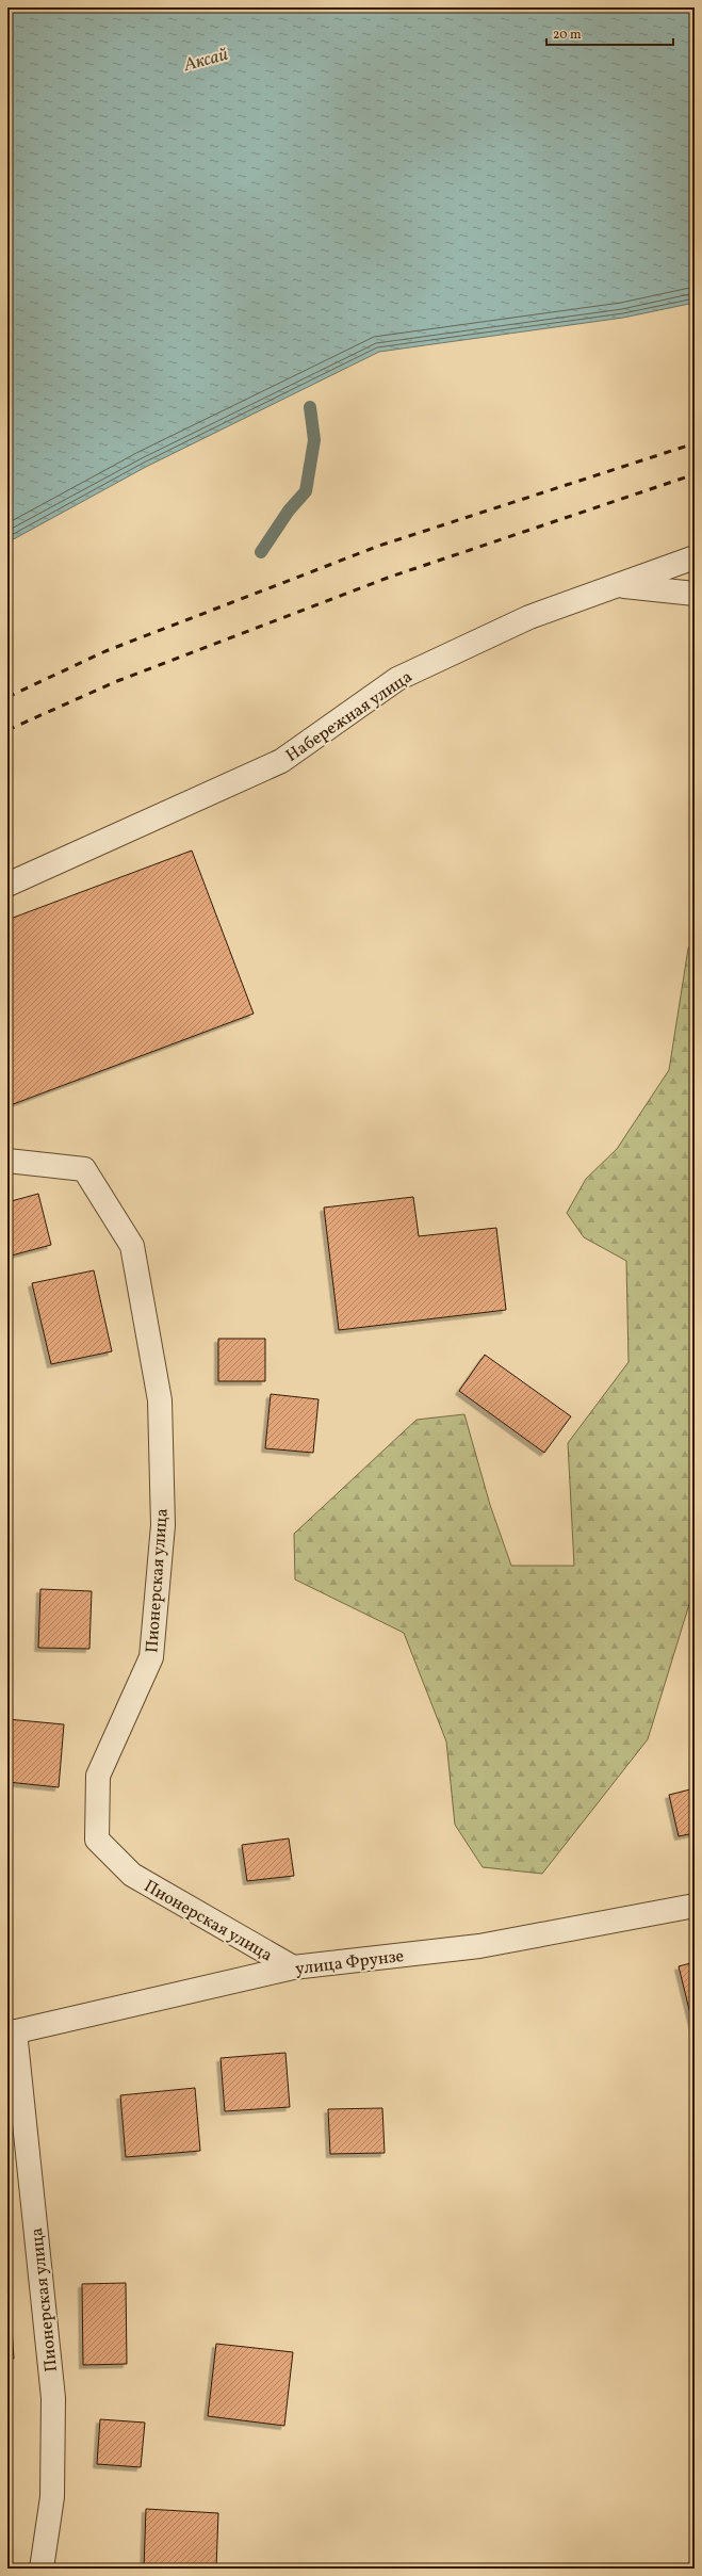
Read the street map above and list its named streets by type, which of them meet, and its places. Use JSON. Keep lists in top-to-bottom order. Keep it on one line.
{"streets":{"street":["Набережная улица","Пионерская улица","улица Фрунзе"]},"crossings":[["Пионерская улица","улица Фрунзе"]],"water":["Аксай"],"scale_bar":"20 m"}
